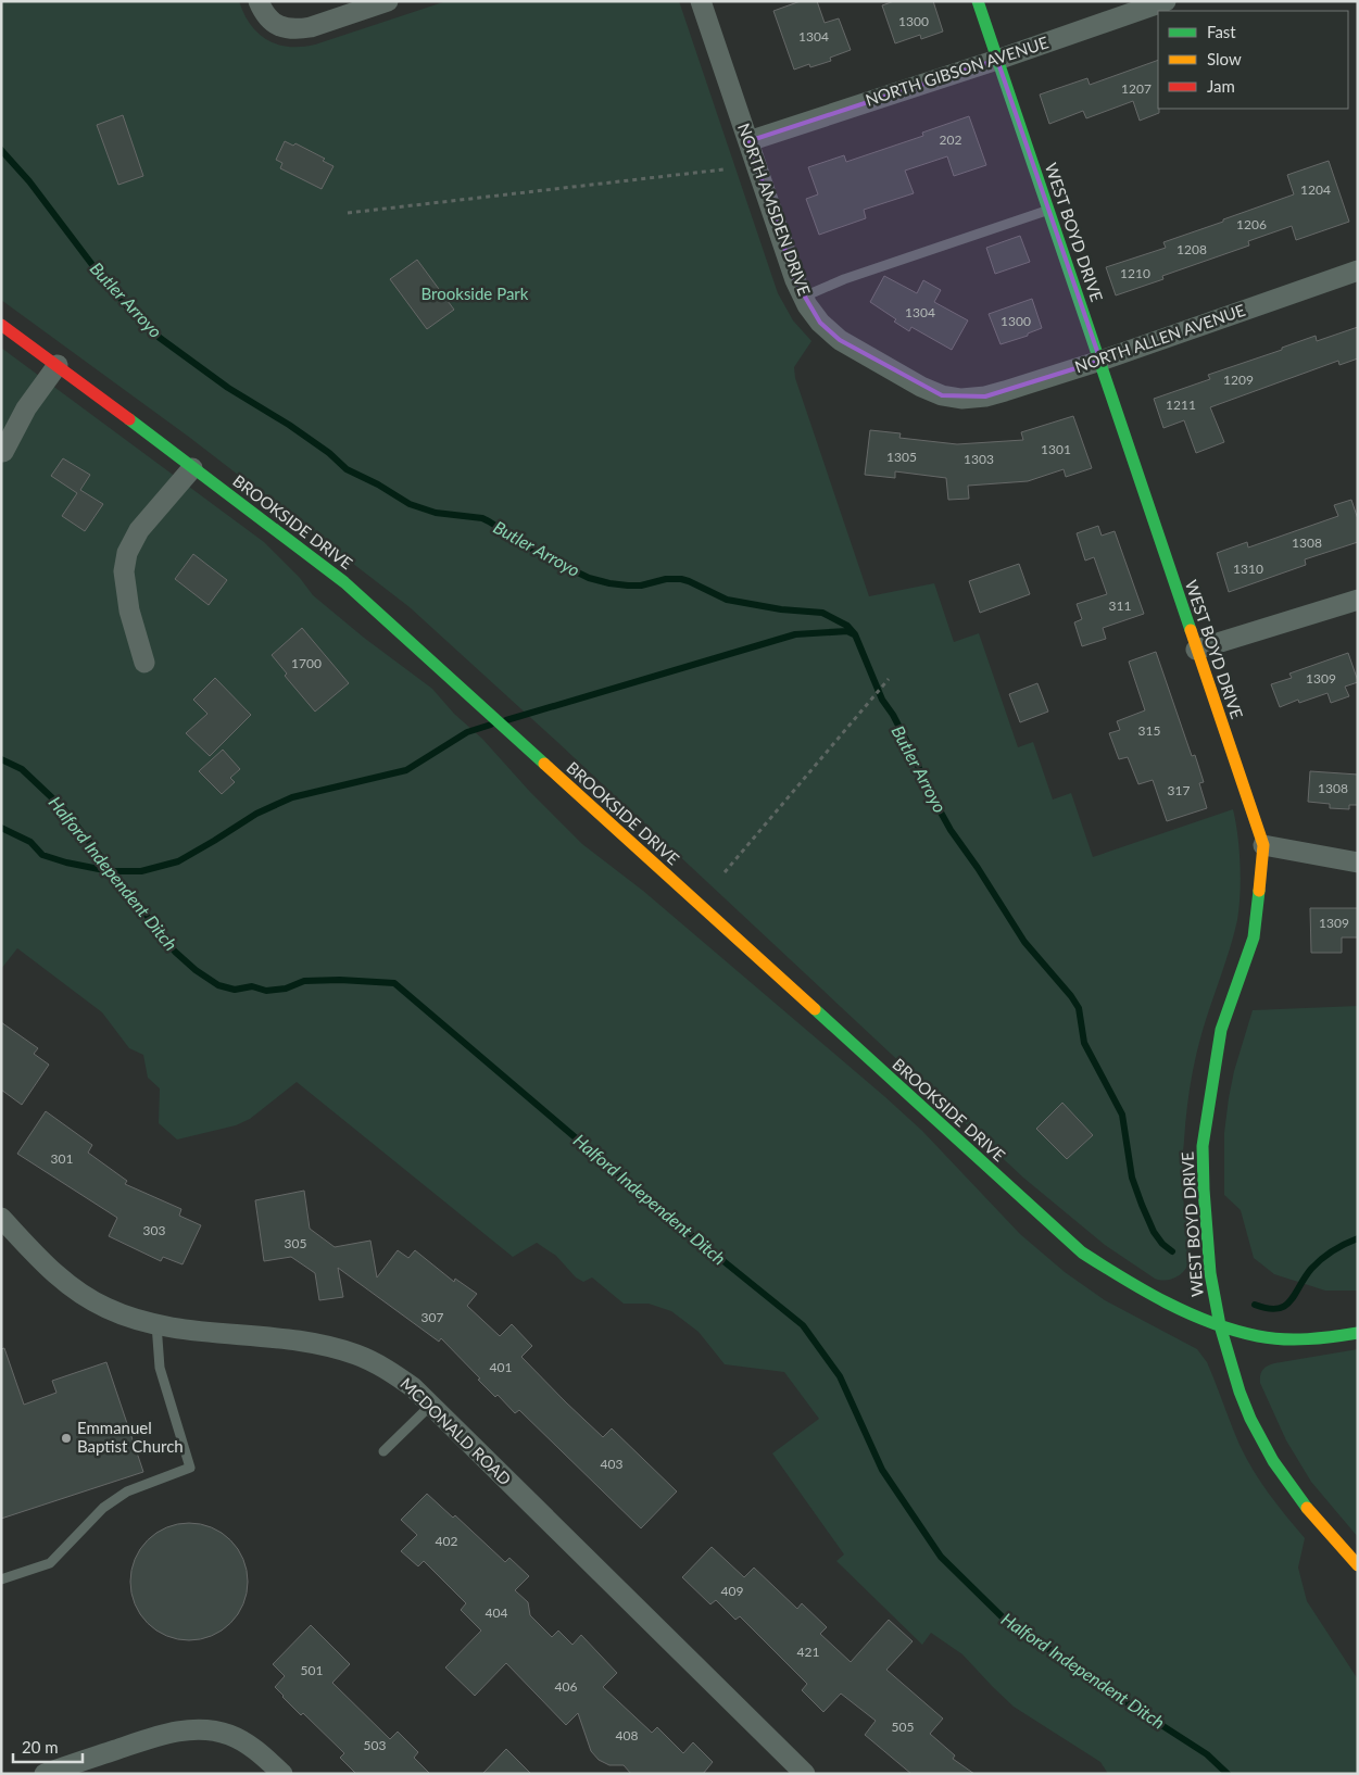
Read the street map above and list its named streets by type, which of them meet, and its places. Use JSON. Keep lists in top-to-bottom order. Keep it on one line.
{"streets":{"main road":["WEST BOYD DRIVE","BROOKSIDE DRIVE"],"street":["NORTH GIBSON AVENUE","NORTH AMSDEN DRIVE","NORTH ALLEN AVENUE","MCDONALD ROAD"]},"crossings":[["NORTH GIBSON AVENUE","NORTH AMSDEN DRIVE"],["NORTH GIBSON AVENUE","WEST BOYD DRIVE"],["NORTH AMSDEN DRIVE","NORTH ALLEN AVENUE"],["WEST BOYD DRIVE","NORTH ALLEN AVENUE"],["WEST BOYD DRIVE","BROOKSIDE DRIVE"]],"water":["Butler Arroyo","Halford Independent Ditch"],"parks":["Brookside Park"],"places":["Emmanuel Baptist Church"],"house_numbers":["1300","1304","1207","202","1204","1206","1208","1210","1304","1300","1209","1211","1301","1305","1303","1308","1310","311","1700","1309","315","1308","317","1309","301","303","305","307","401","403","402","409","404","421","501","406","505","408","503"],"legend":["Fast","Slow","Jam"],"scale_bar":"20 m"}
